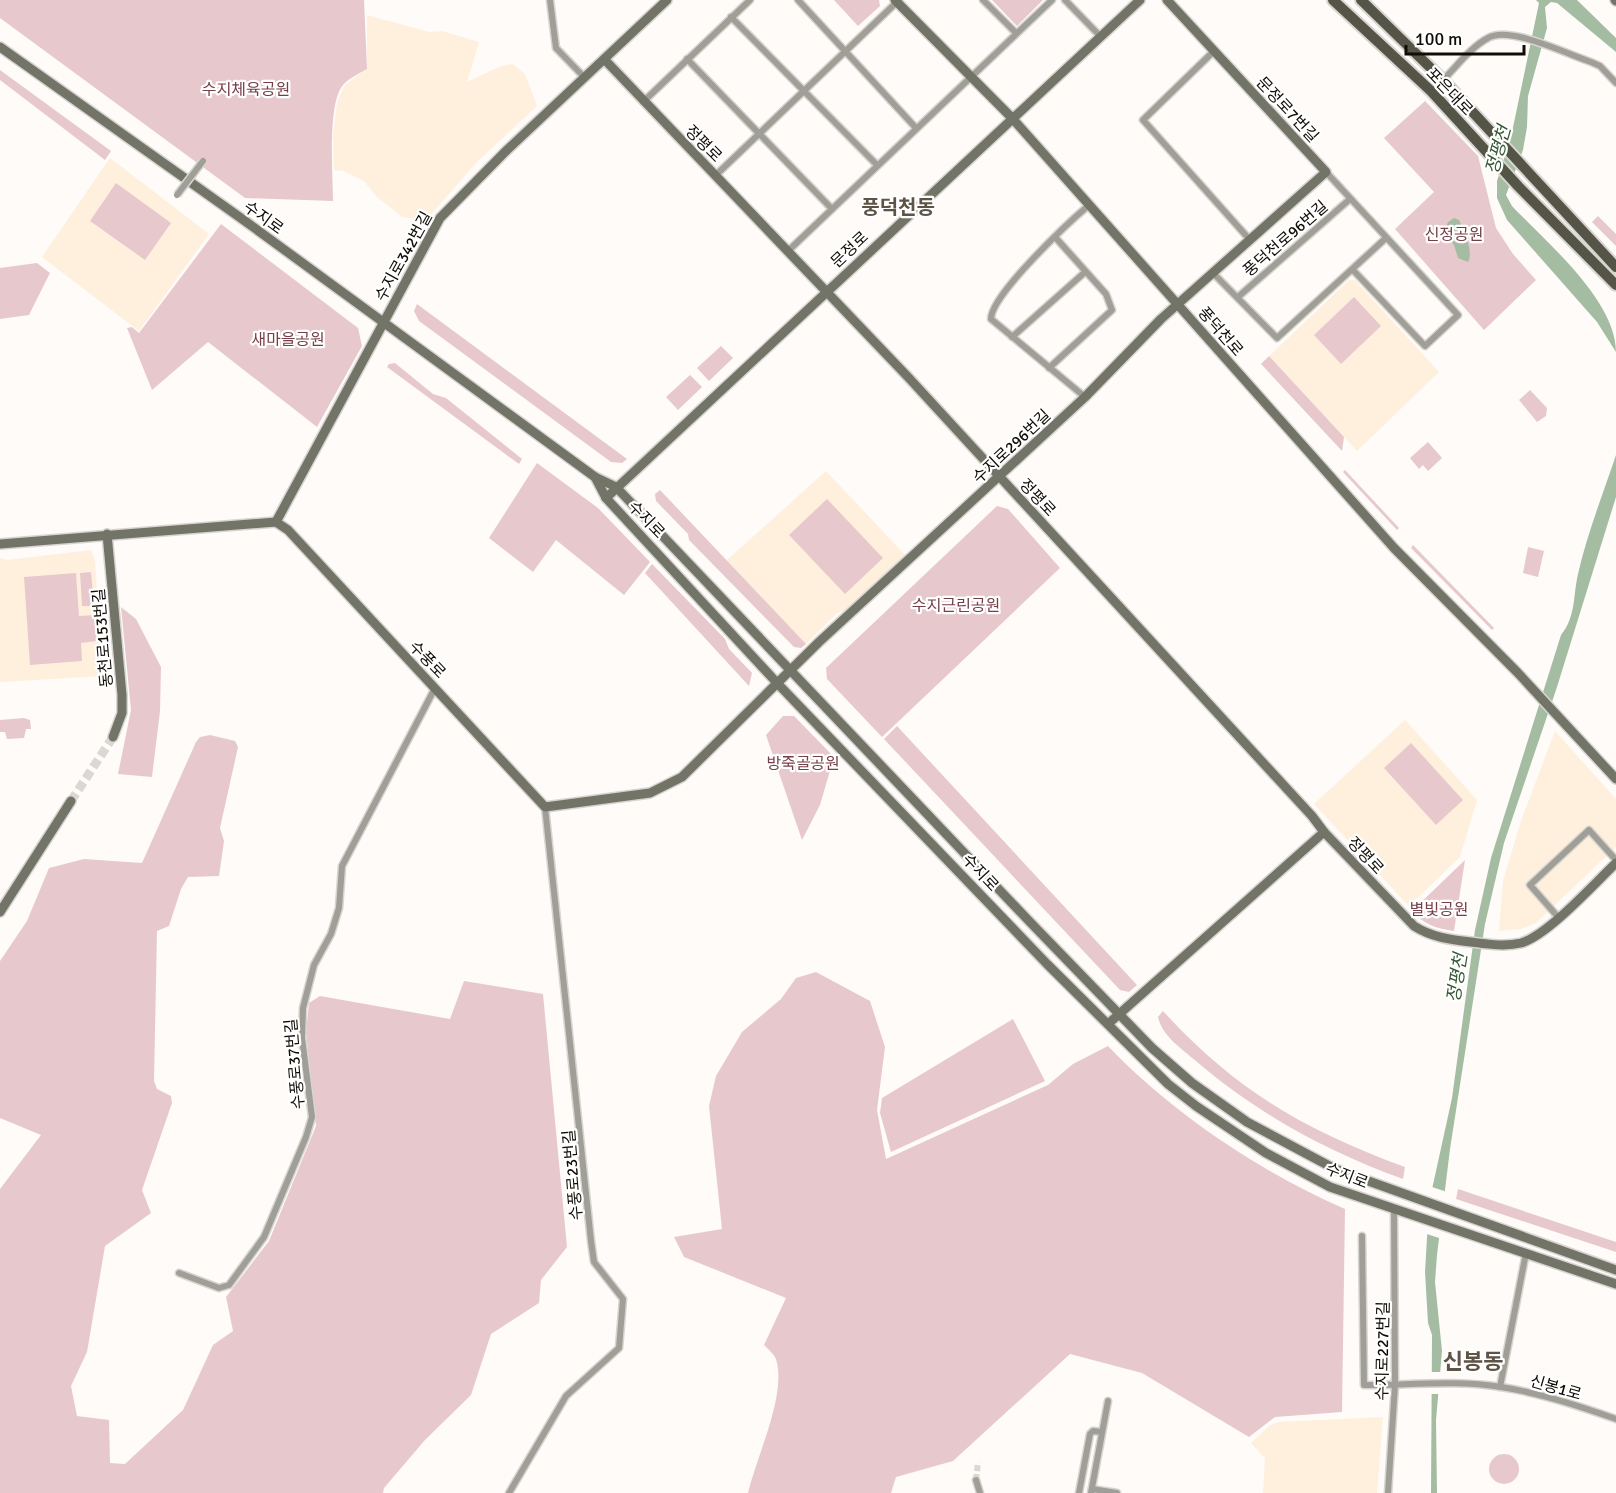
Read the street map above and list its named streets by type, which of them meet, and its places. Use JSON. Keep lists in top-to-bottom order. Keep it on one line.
{"streets":{"main road":["포은대로"],"street":["문정로7번길","정평로","수지로","풍덕천로96번길","문정로","수지로342번길","풍덕천로","수지로296번길","동천로153번길","수풍로","수풍로37번길","수풍로23번길","수지로227번길","신봉1로"]},"crossings":[["문정로7번길","풍덕천로96번길"],["문정로7번길","수지로296번길"],["정평로","문정로"],["정평로","수지로342번길"],["정평로","수지로296번길"],["수지로","문정로"],["수지로","수지로342번길"],["수지로","수지로296번길"],["수지로","수지로227번길"],["풍덕천로96번길","수지로296번길"],["문정로","풍덕천로"],["수지로342번길","수풍로"],["풍덕천로","수지로296번길"],["수풍로","수풍로37번길"],["수풍로","수풍로23번길"],["수지로227번길","신봉1로"]],"districts":["풍덕천동","신봉동"],"water":["정평천"],"parks":["수지체육공원","신정공원","새마을공원","수지근린공원","방죽골공원","별빛공원"],"scale_bar":"100 m"}
